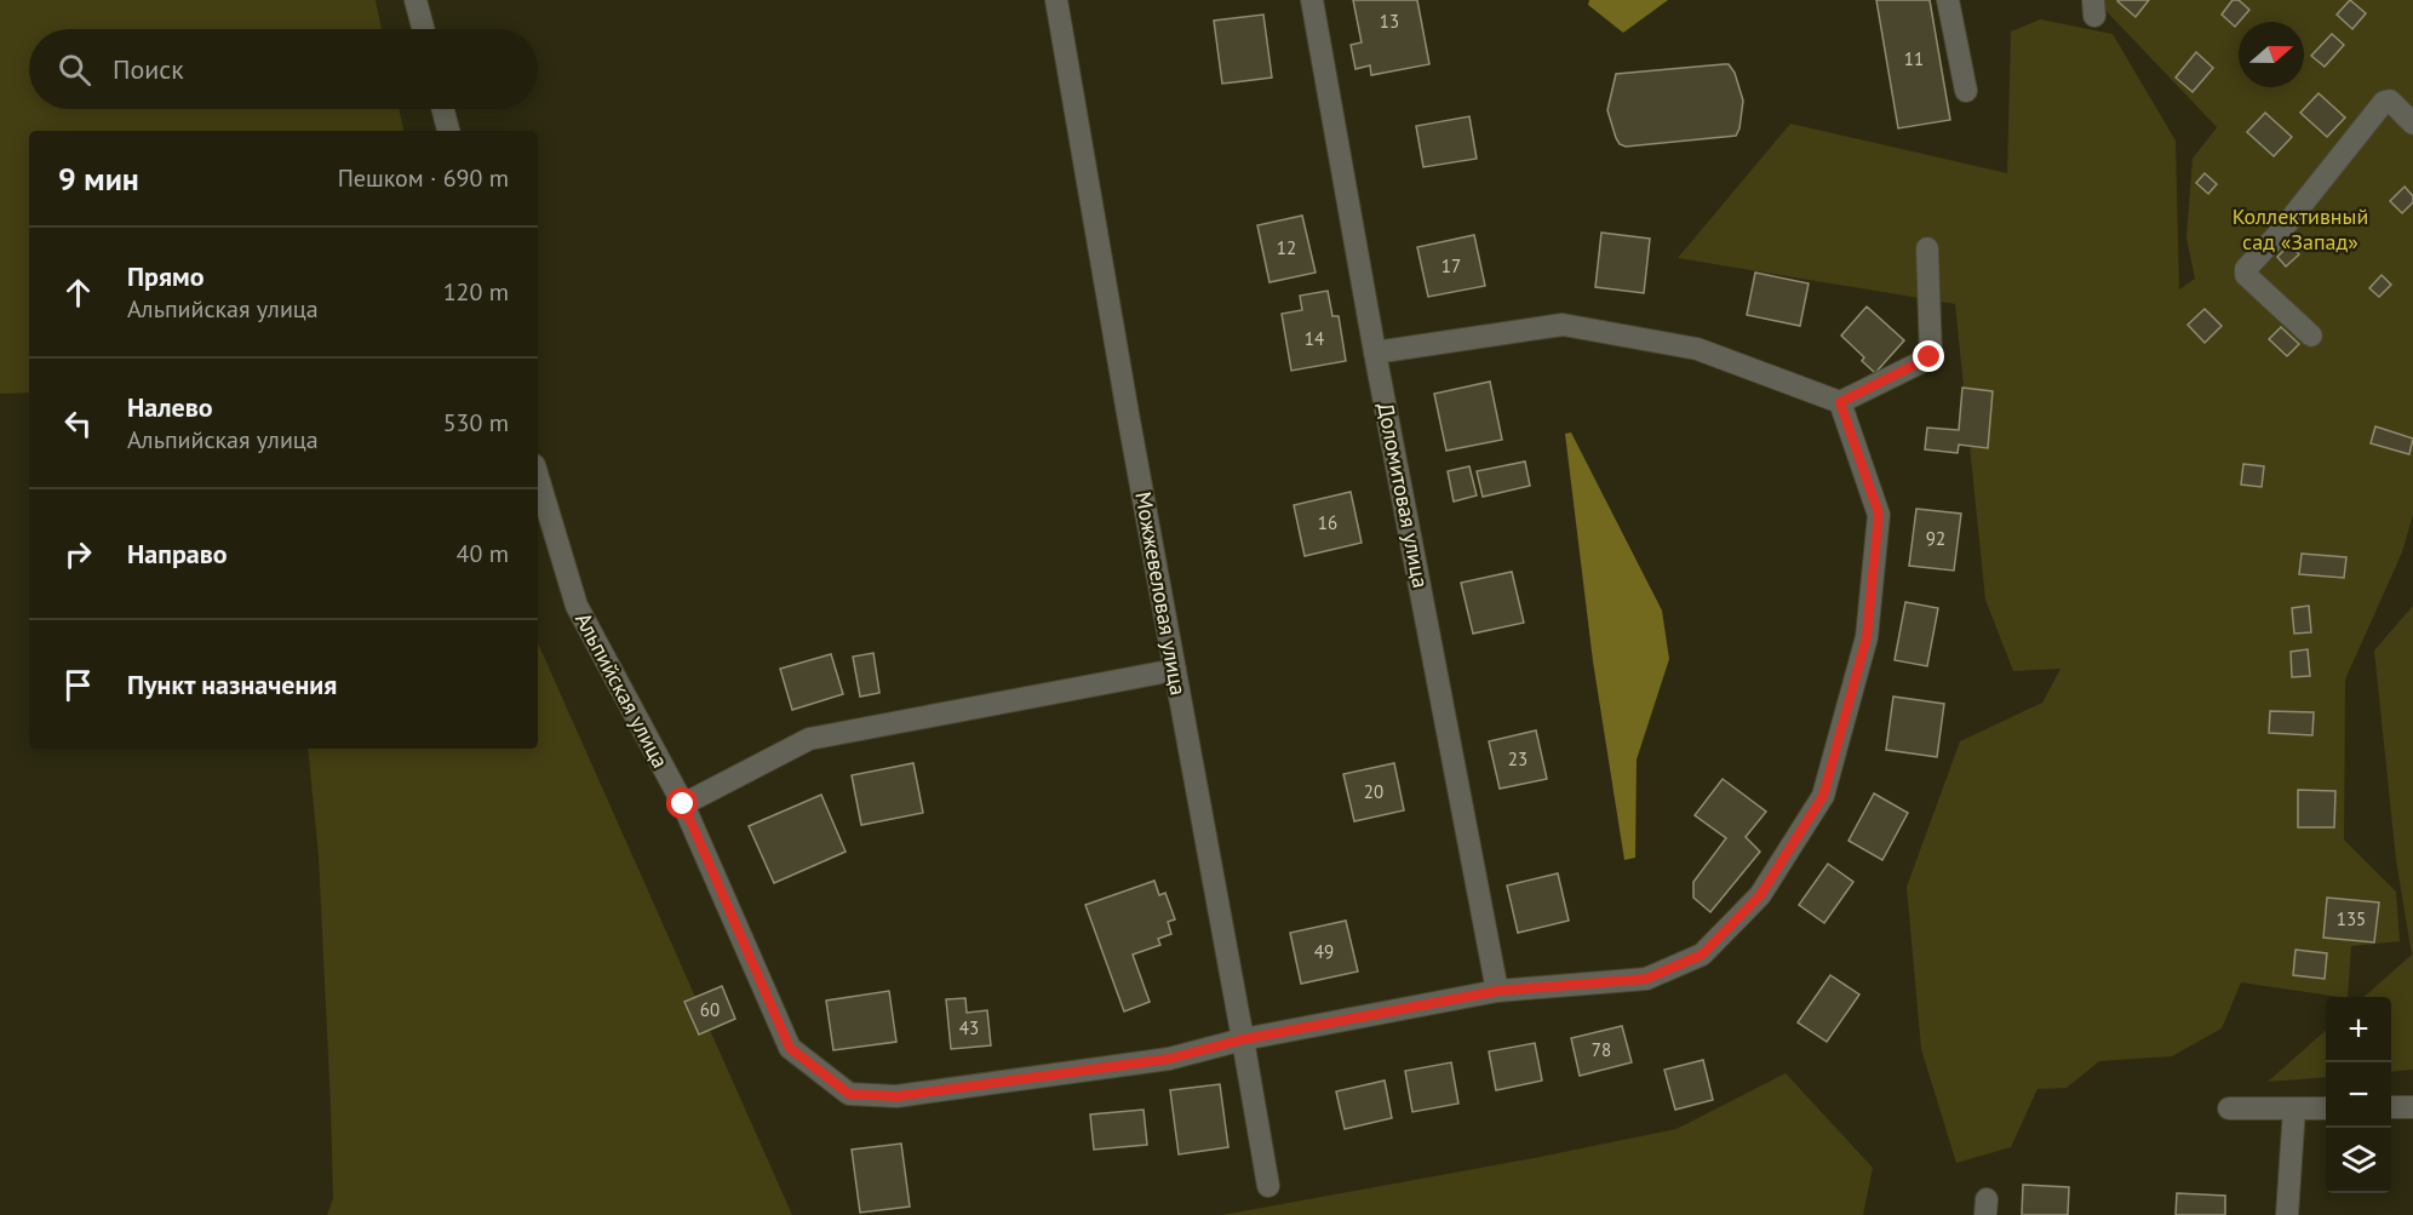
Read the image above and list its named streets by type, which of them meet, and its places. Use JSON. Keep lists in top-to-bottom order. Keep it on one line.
{"streets":{"street":["Доломитовая улица","Можжевеловая улица","Альпийская улица"]},"crossings":[["Доломитовая улица","Альпийская улица"],["Можжевеловая улица","Альпийская улица"]],"parks":["Коллективный сад «Запад»"],"house_numbers":["13","11","12","17","14","16","92","23","20","135","49","60","43","78"],"north":"right","page":{"search":"Поиск","heading":["9 мин","Пешком · 690 m"],"list":[["Прямо","Альпийская улица","120 m"],["Налево","Альпийская улица","530 m"],["Направо","40 m"],"Пункт назначения"],"map_buttons":["+","−"]}}
